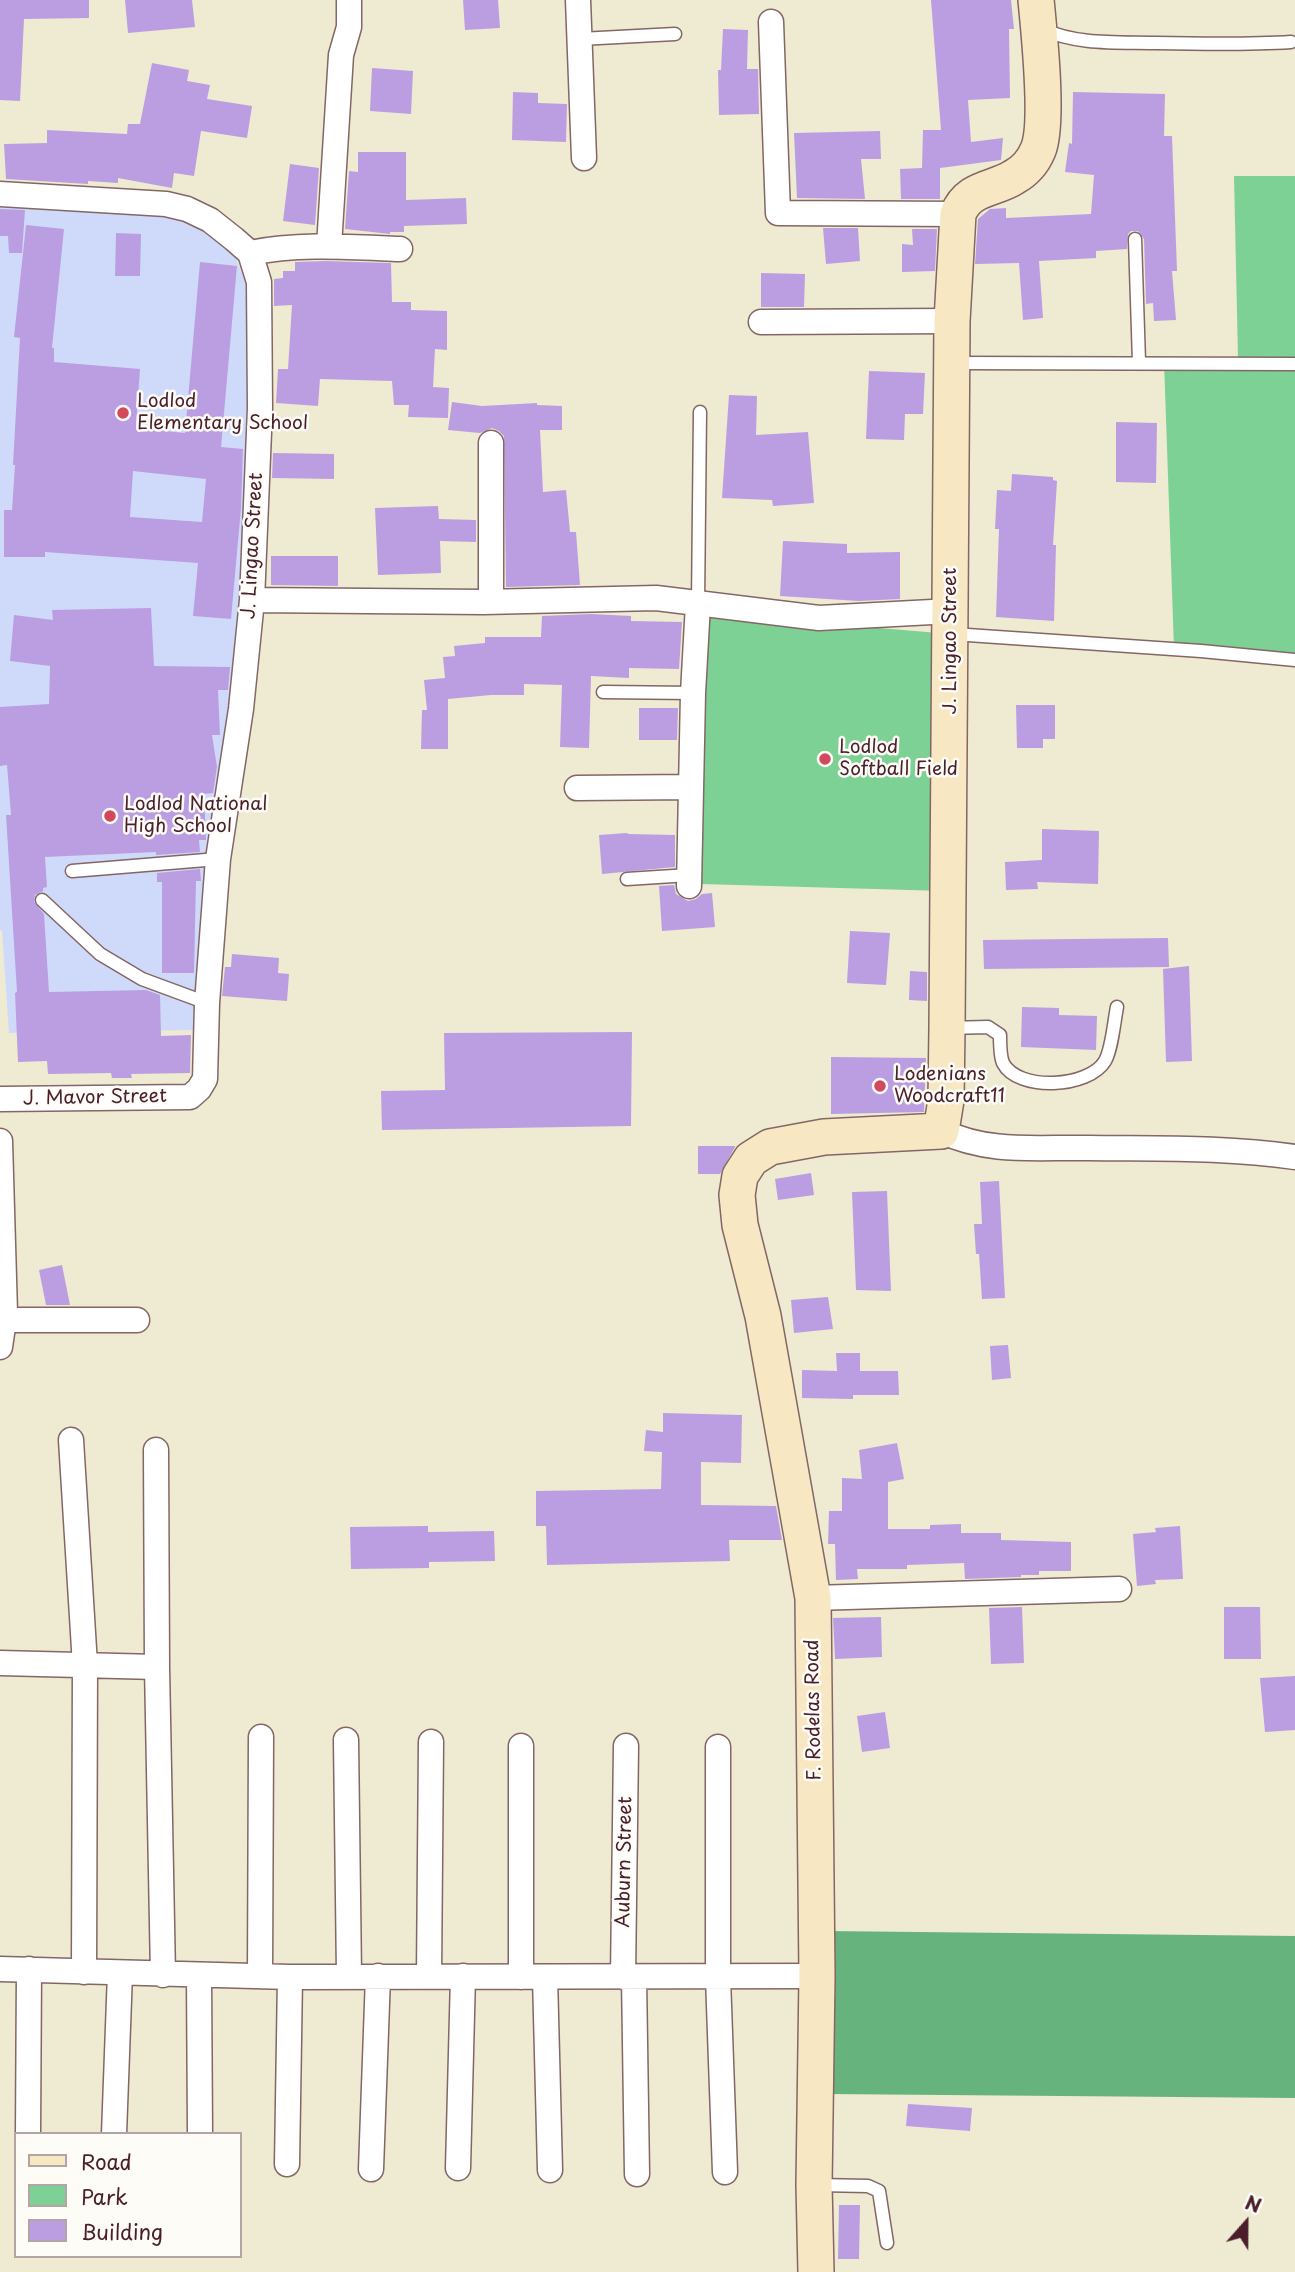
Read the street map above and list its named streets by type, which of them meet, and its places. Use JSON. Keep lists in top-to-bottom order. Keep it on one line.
{"streets":{"street":["J. Lingao Street","J. Mavor Street","F. Rodelas Road","Auburn Street"]},"crossings":[["J. Lingao Street","J. Mavor Street"],["J. Lingao Street","F. Rodelas Road"]],"places":["Lodlod Elementary School","Lodlod Softball Field","Lodlod National High School","Lodenians Woodcraft11"],"legend":["Road","Park","Building"],"north":"top"}
